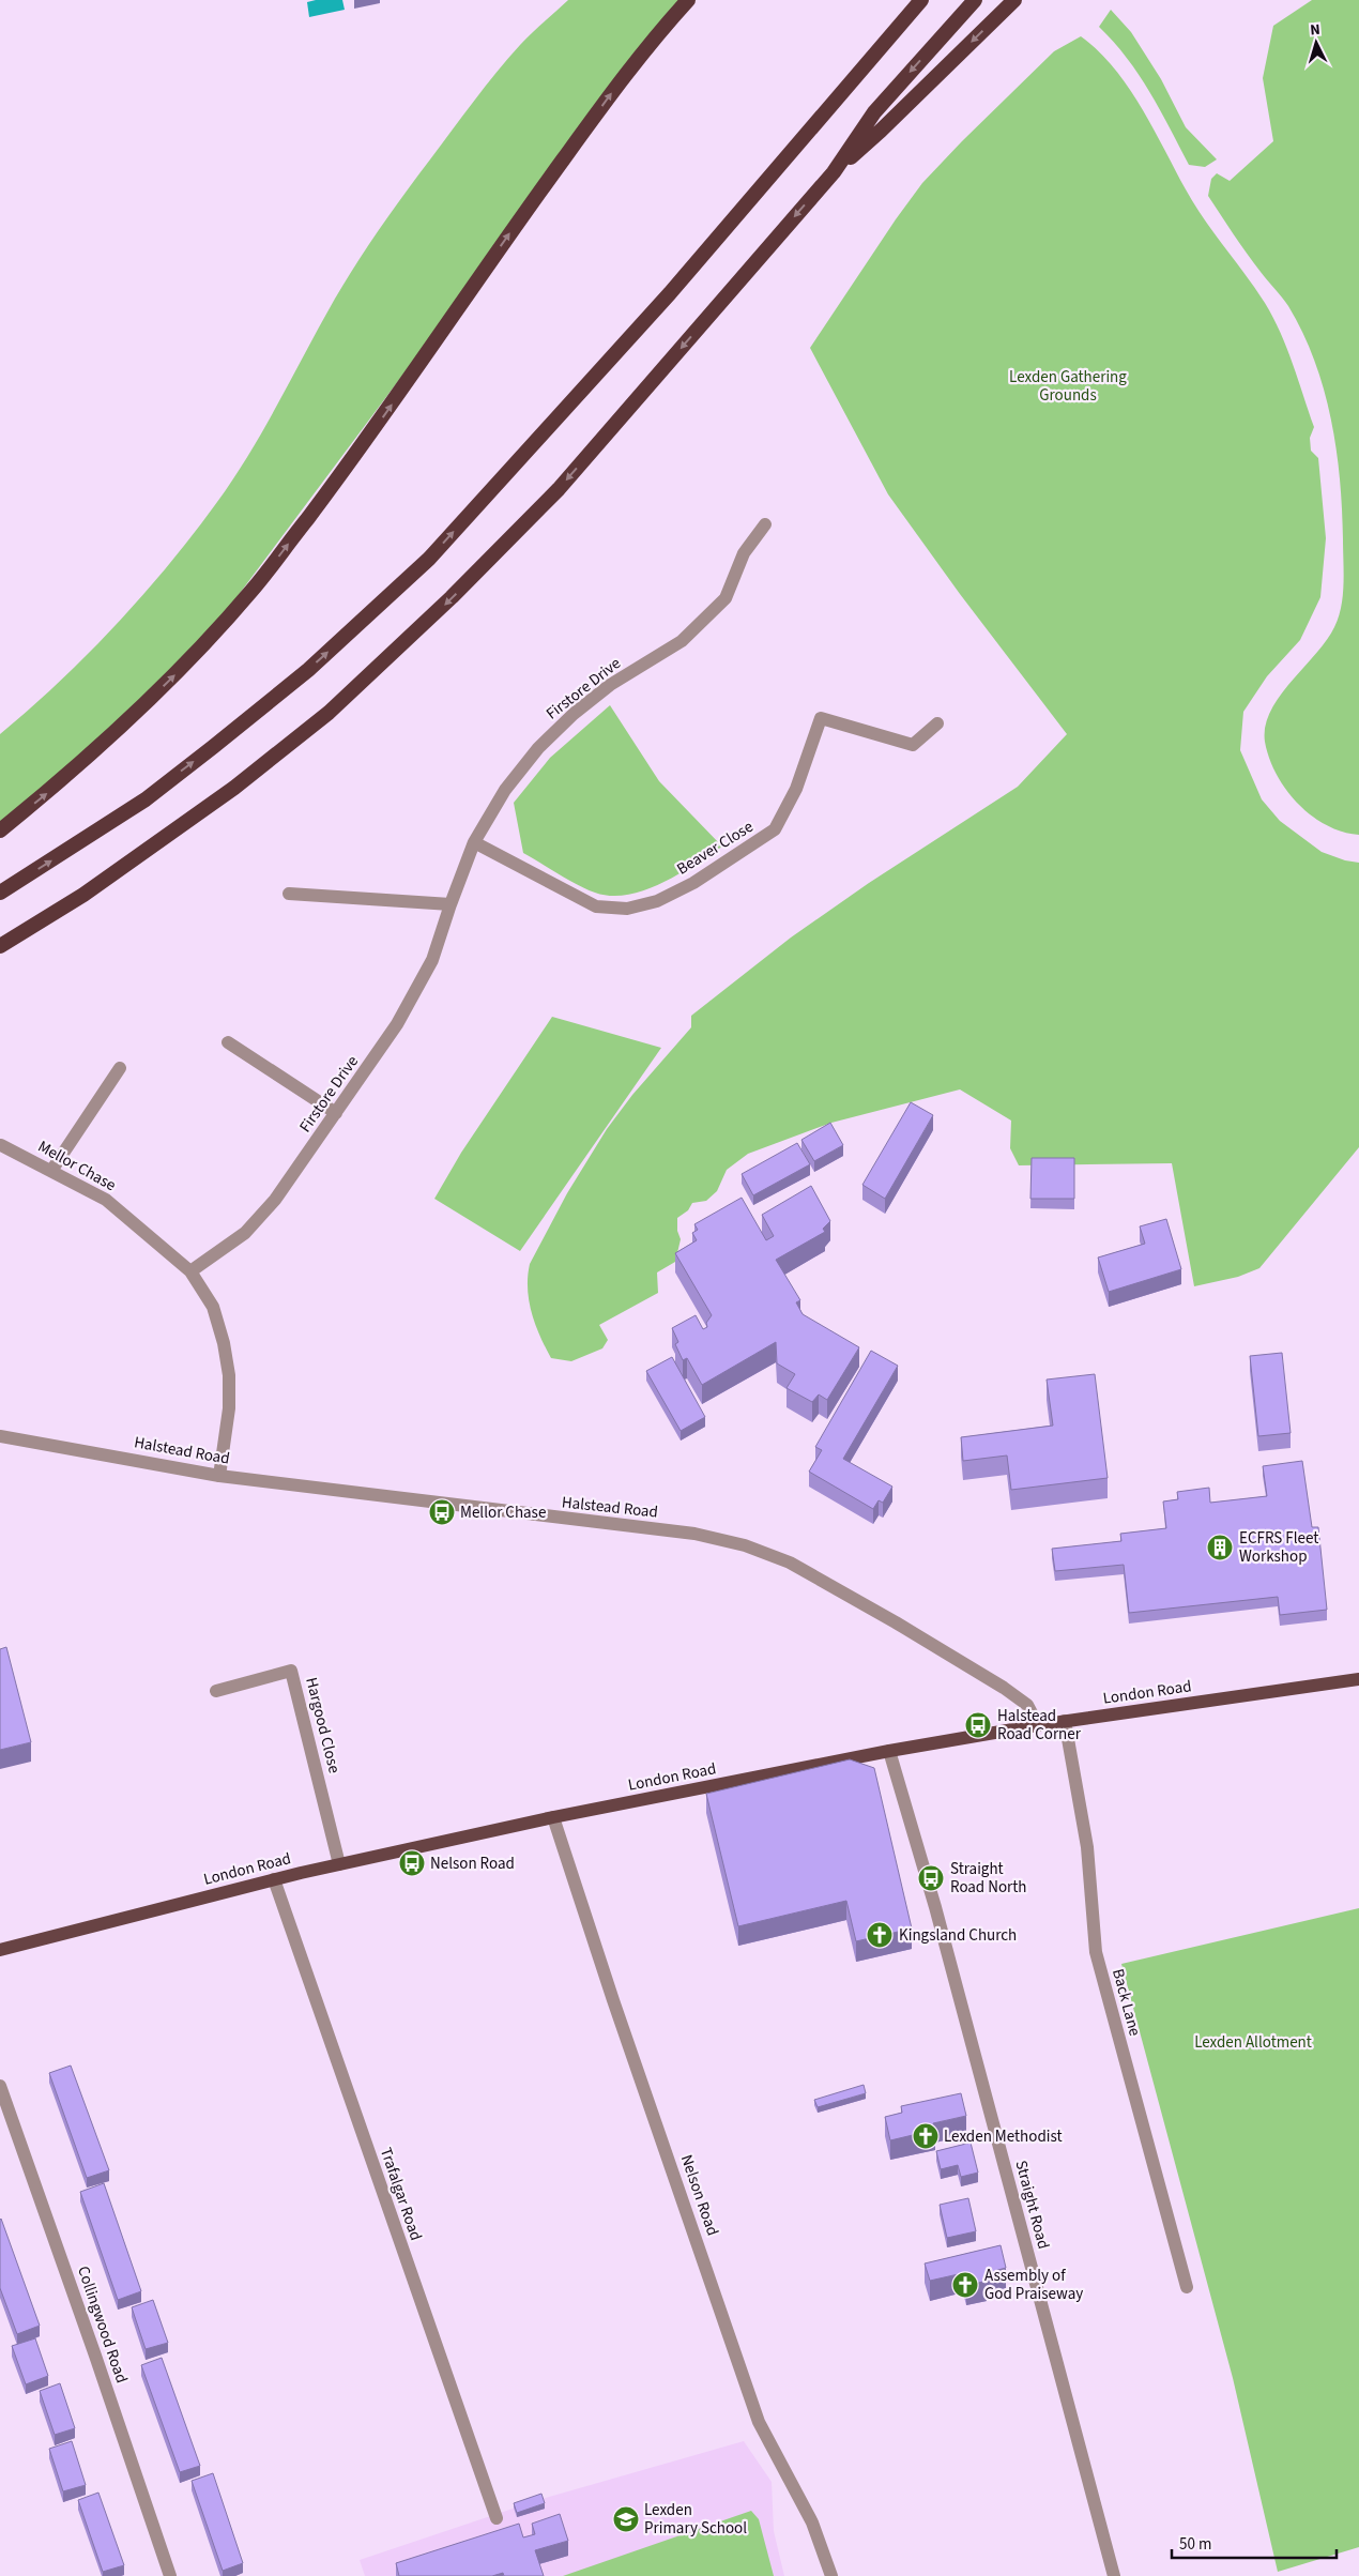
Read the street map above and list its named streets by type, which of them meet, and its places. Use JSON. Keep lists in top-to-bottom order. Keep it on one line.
{"streets":{"main road":["London Road"],"street":["Firstore Drive","Beaver Close","Mellor Chase","Halstead Road","Hargood Close","Back Lane","Trafalgar Road","Nelson Road","Straight Road","Collingwood Road"]},"crossings":[["Firstore Drive","Beaver Close"],["Firstore Drive","Mellor Chase"],["Mellor Chase","Halstead Road"],["Halstead Road","London Road"],["London Road","Hargood Close"],["London Road","Back Lane"],["London Road","Trafalgar Road"],["London Road","Nelson Road"],["London Road","Straight Road"]],"parks":["Lexden Gathering Grounds","Lexden Allotment"],"places":{"bus stop":["Mellor Chase","Halstead Road Corner","Nelson Road","Straight Road North"],"building":["ECFRS Fleet Workshop"],"church":["Kingsland Church","Lexden Methodist","Assembly of God Praiseway"],"school or university":["Lexden Primary School"]},"scale_bar":"50 m","north":"top"}
